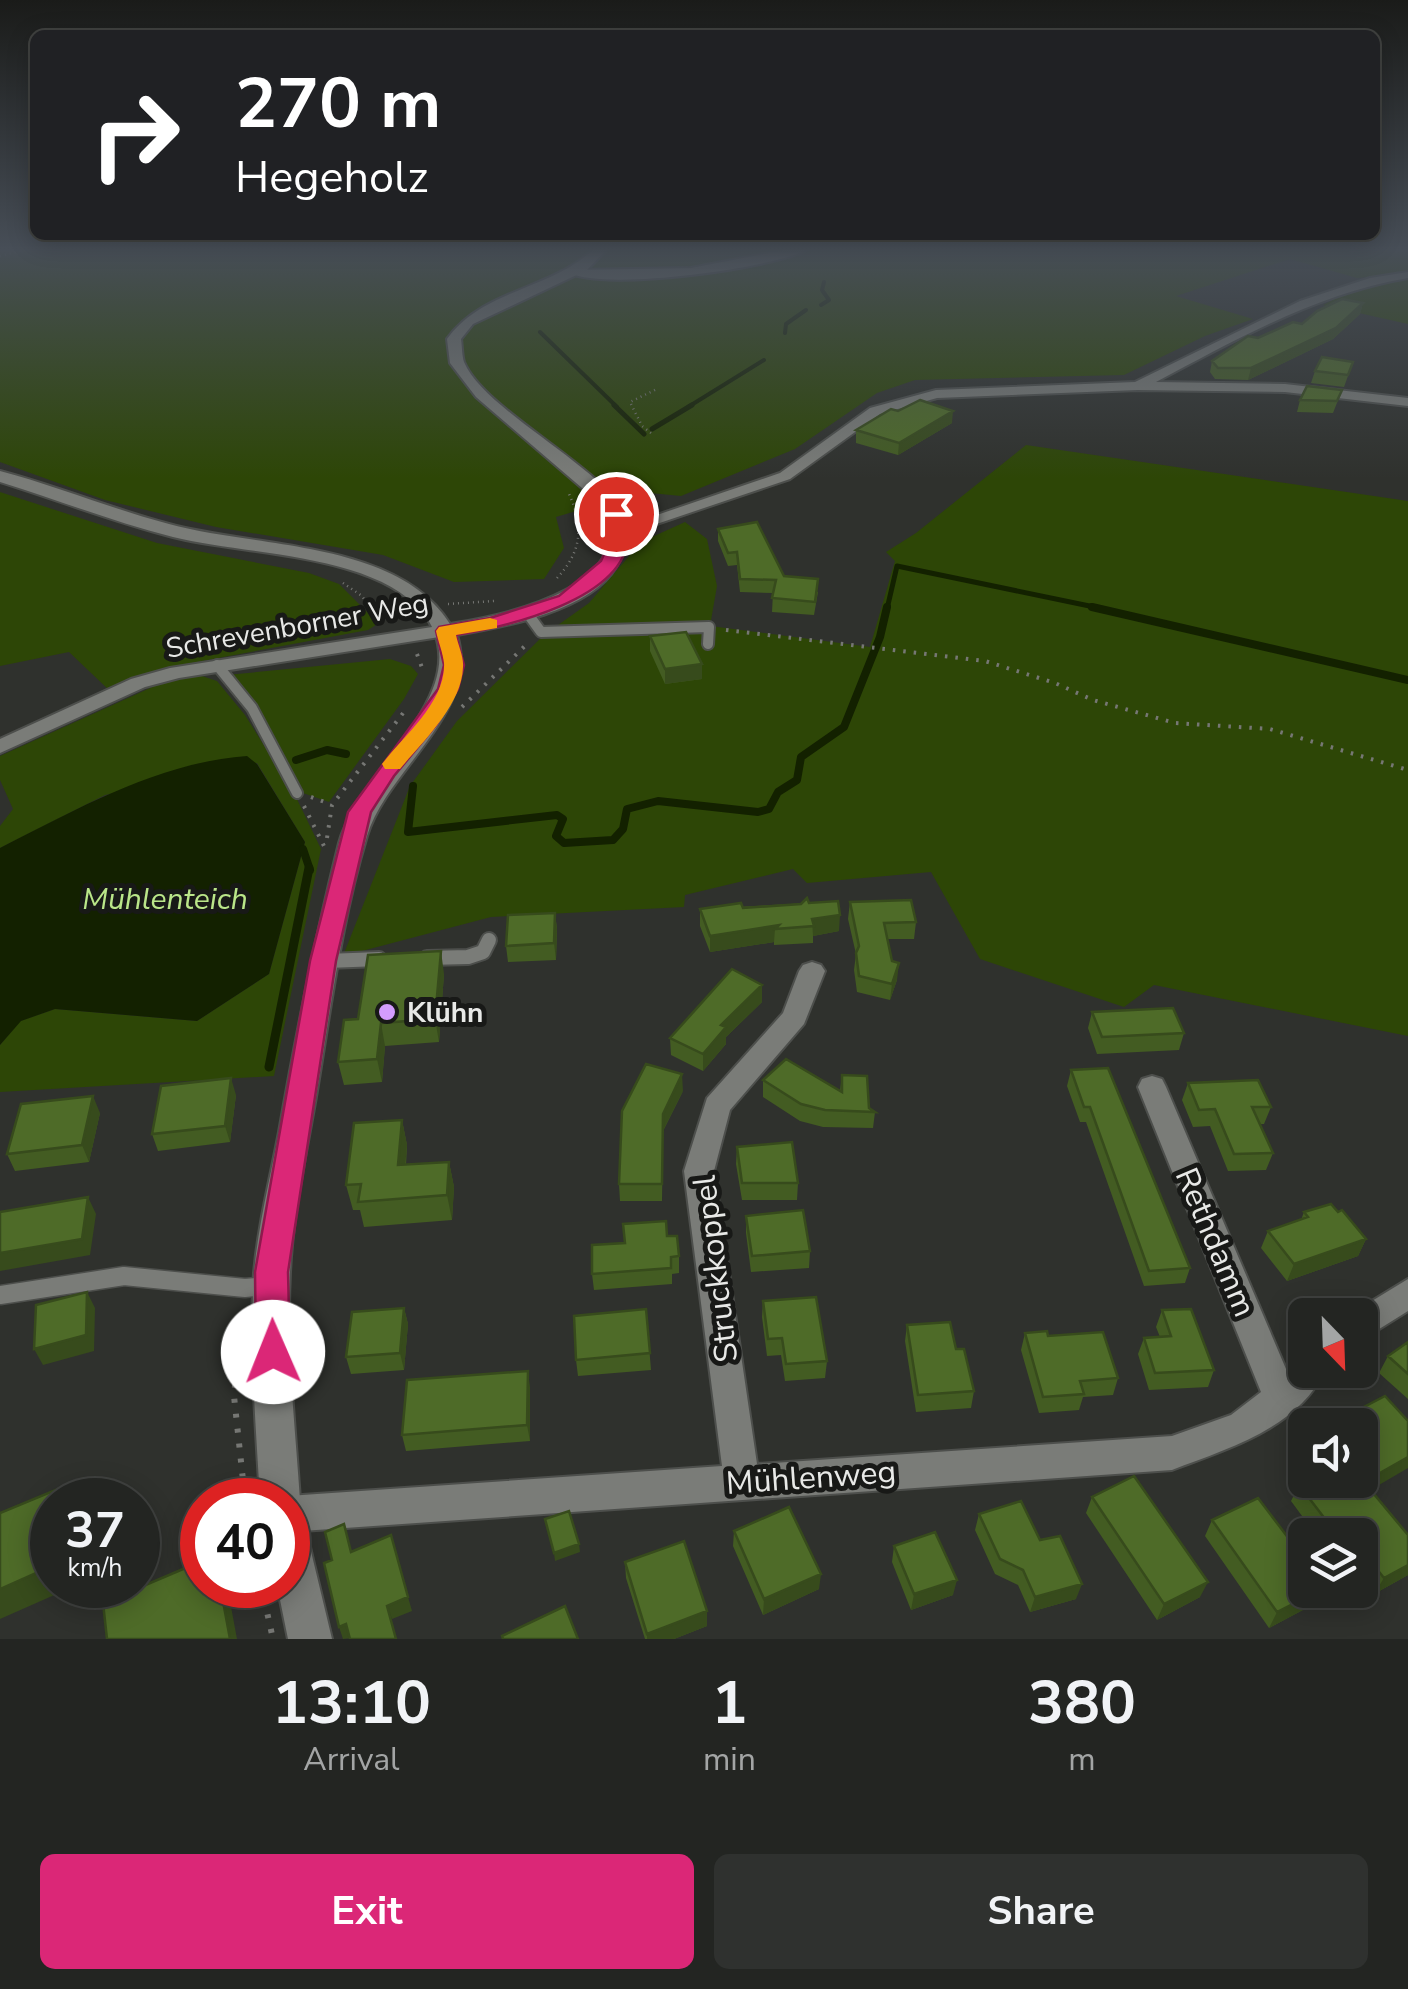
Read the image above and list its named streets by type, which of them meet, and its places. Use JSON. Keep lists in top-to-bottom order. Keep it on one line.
{"streets":{"street":["Schrevenborner Weg","Rethdamm","Struckkoppel","Mühlenweg"]},"crossings":[["Rethdamm","Mühlenweg"],["Struckkoppel","Mühlenweg"]],"water":["Mühlenteich"],"places":["Klühn"],"north":"bottom right","page":{"turn":["270 m","Hegeholz"],"speed":"37 km/h","limit":"40","eta":["13:10","Arrival","1","min","380","m"],"buttons":["Exit","Share"]}}
